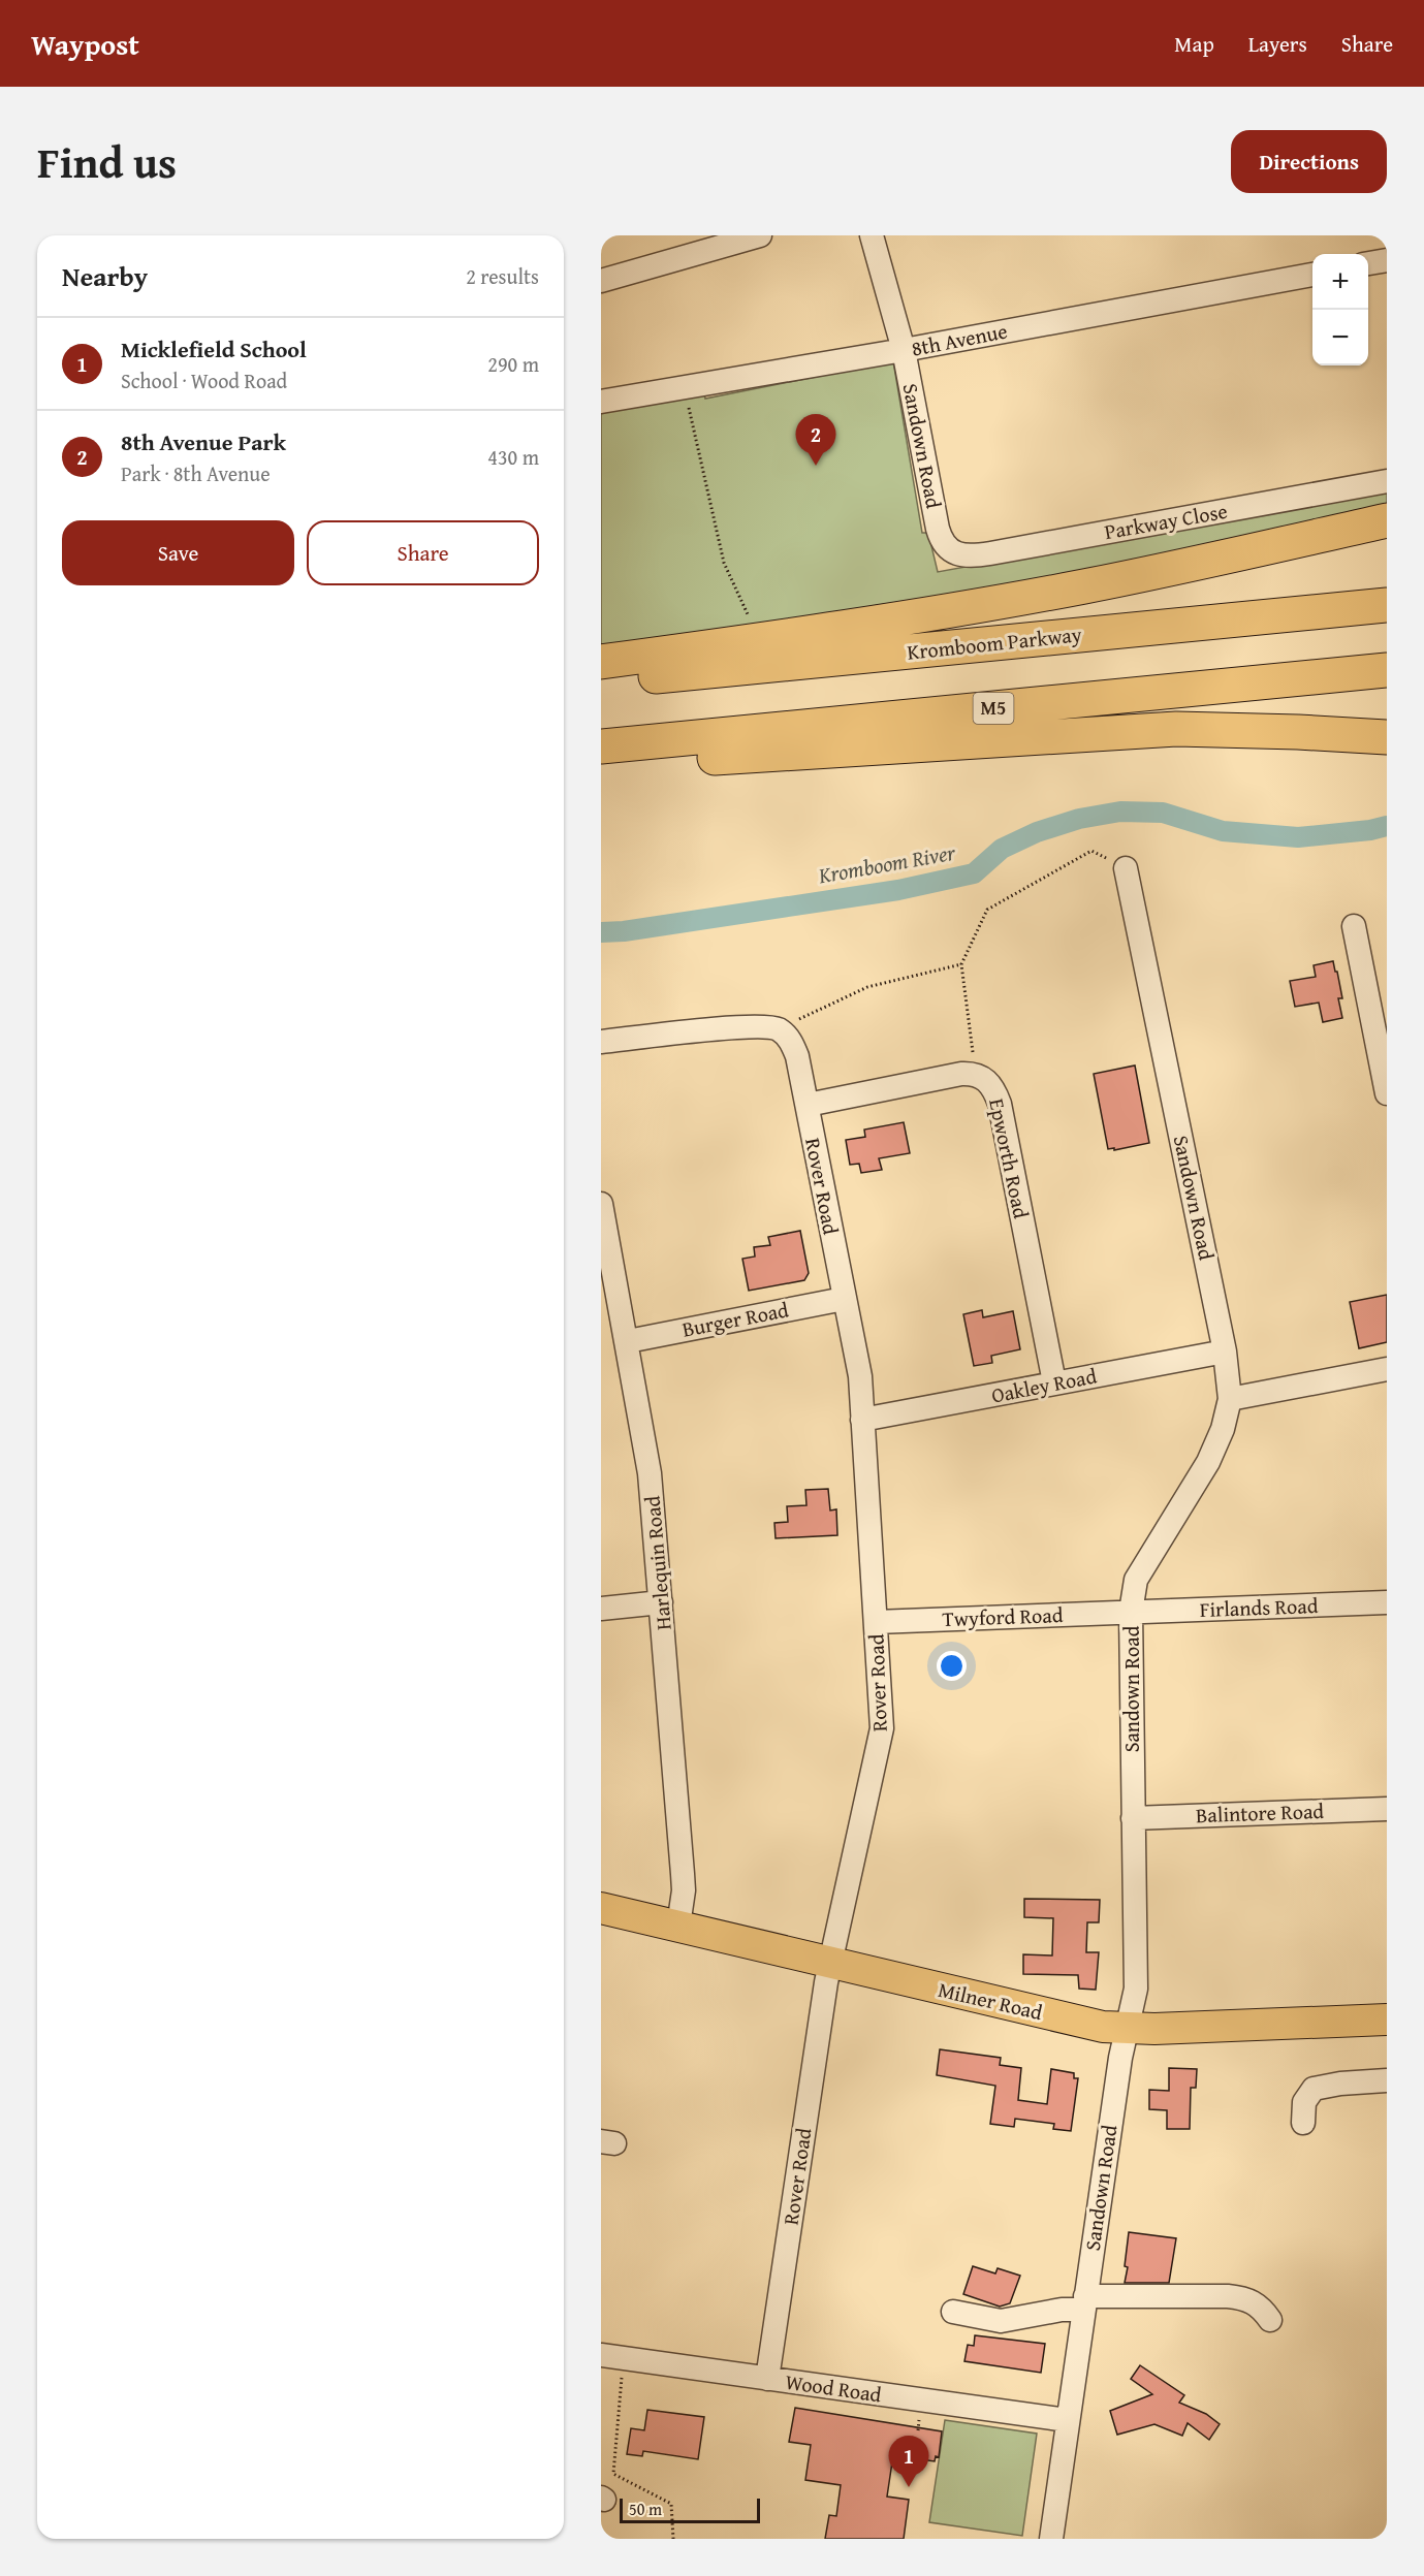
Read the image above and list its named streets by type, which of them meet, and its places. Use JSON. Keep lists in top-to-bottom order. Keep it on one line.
{"streets":{"highway":["Kromboom Parkway","M5"],"main road":["Milner Road"],"street":["8th Avenue","Sandown Road","Parkway Close","Epworth Road","Rover Road","Burger Road","Oakley Road","Harlequin Road","Firlands Road","Twyford Road","Balintore Road","Wood Road"]},"crossings":[["8th Avenue","Sandown Road"],["Sandown Road","Parkway Close"],["Sandown Road","Oakley Road"],["Sandown Road","Firlands Road"],["Sandown Road","Twyford Road"],["Sandown Road","Balintore Road"],["Sandown Road","Milner Road"],["Sandown Road","Wood Road"],["Epworth Road","Rover Road"],["Epworth Road","Oakley Road"],["Rover Road","Burger Road"],["Rover Road","Oakley Road"],["Rover Road","Twyford Road"],["Rover Road","Milner Road"],["Rover Road","Wood Road"],["Burger Road","Harlequin Road"],["Harlequin Road","Milner Road"],["Firlands Road","Twyford Road"]],"water":["Kromboom River"],"scale_bar":"50 m","page":{"header":"Waypost","nav":["Map","Layers","Share"],"title":"Find us","buttons":["Directions",["Save","Share"]],"heading":["Nearby","2 results"],"map_buttons":["+","−"],"list":[{"mark":"1","name":"Micklefield School","note":"School · Wood Road","value":"290 m"},{"mark":"2","name":"8th Avenue Park","note":"Park · 8th Avenue","value":"430 m"}],"pins":["2","1"],"scale":"50 m"}}
